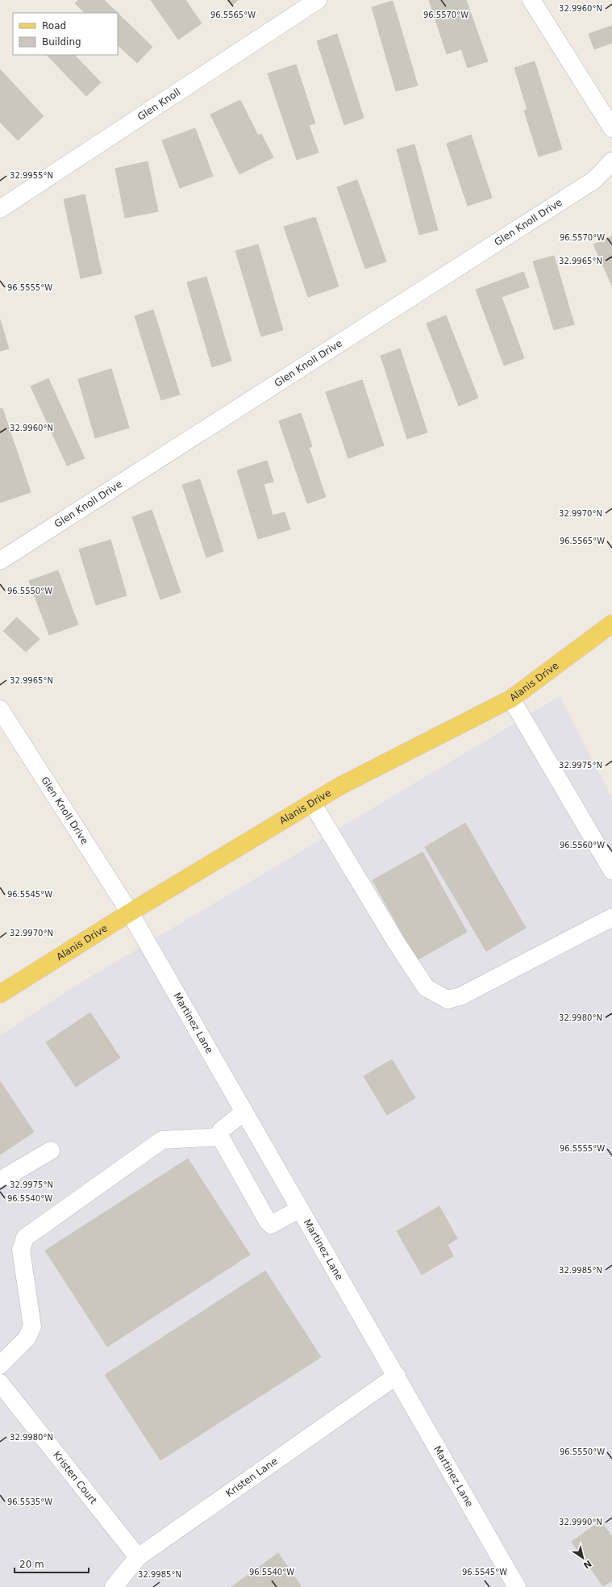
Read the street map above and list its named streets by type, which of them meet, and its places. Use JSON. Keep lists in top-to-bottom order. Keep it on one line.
{"streets":{"main road":["Alanis Drive"],"street":["Glen Knoll","Glen Knoll Drive","Martinez Lane","Kristen Court","Kristen Lane"]},"crossings":[["Glen Knoll Drive","Alanis Drive"],["Glen Knoll Drive","Martinez Lane"],["Alanis Drive","Martinez Lane"],["Martinez Lane","Kristen Lane"],["Kristen Court","Kristen Lane"]],"legend":["Road","Building"],"scale_bar":"20 m","north":"bottom right","coordinates":["32.9960°N","96.5565°W","96.5570°W","32.9955°N","32.9965°N","96.5555°W","32.9970°N","96.5550°W","32.9975°N","96.5560°W","96.5545°W","32.9980°N","96.5540°W","32.9985°N","96.5535°W","32.9990°N"]}
